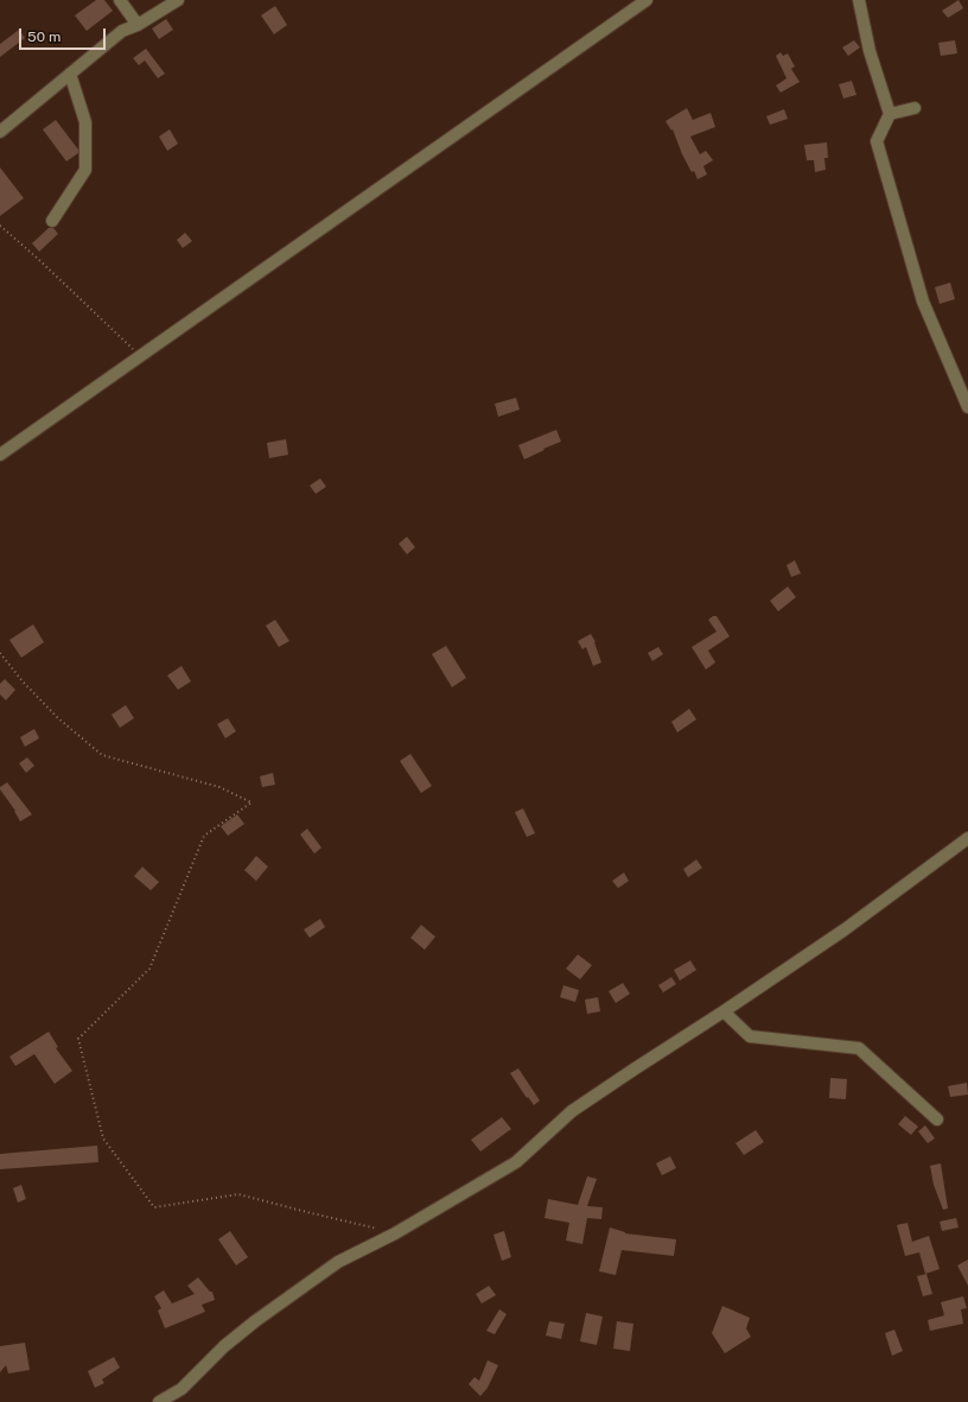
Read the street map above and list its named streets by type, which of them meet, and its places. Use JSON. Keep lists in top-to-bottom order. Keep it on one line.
{"scale_bar":"50 m"}
